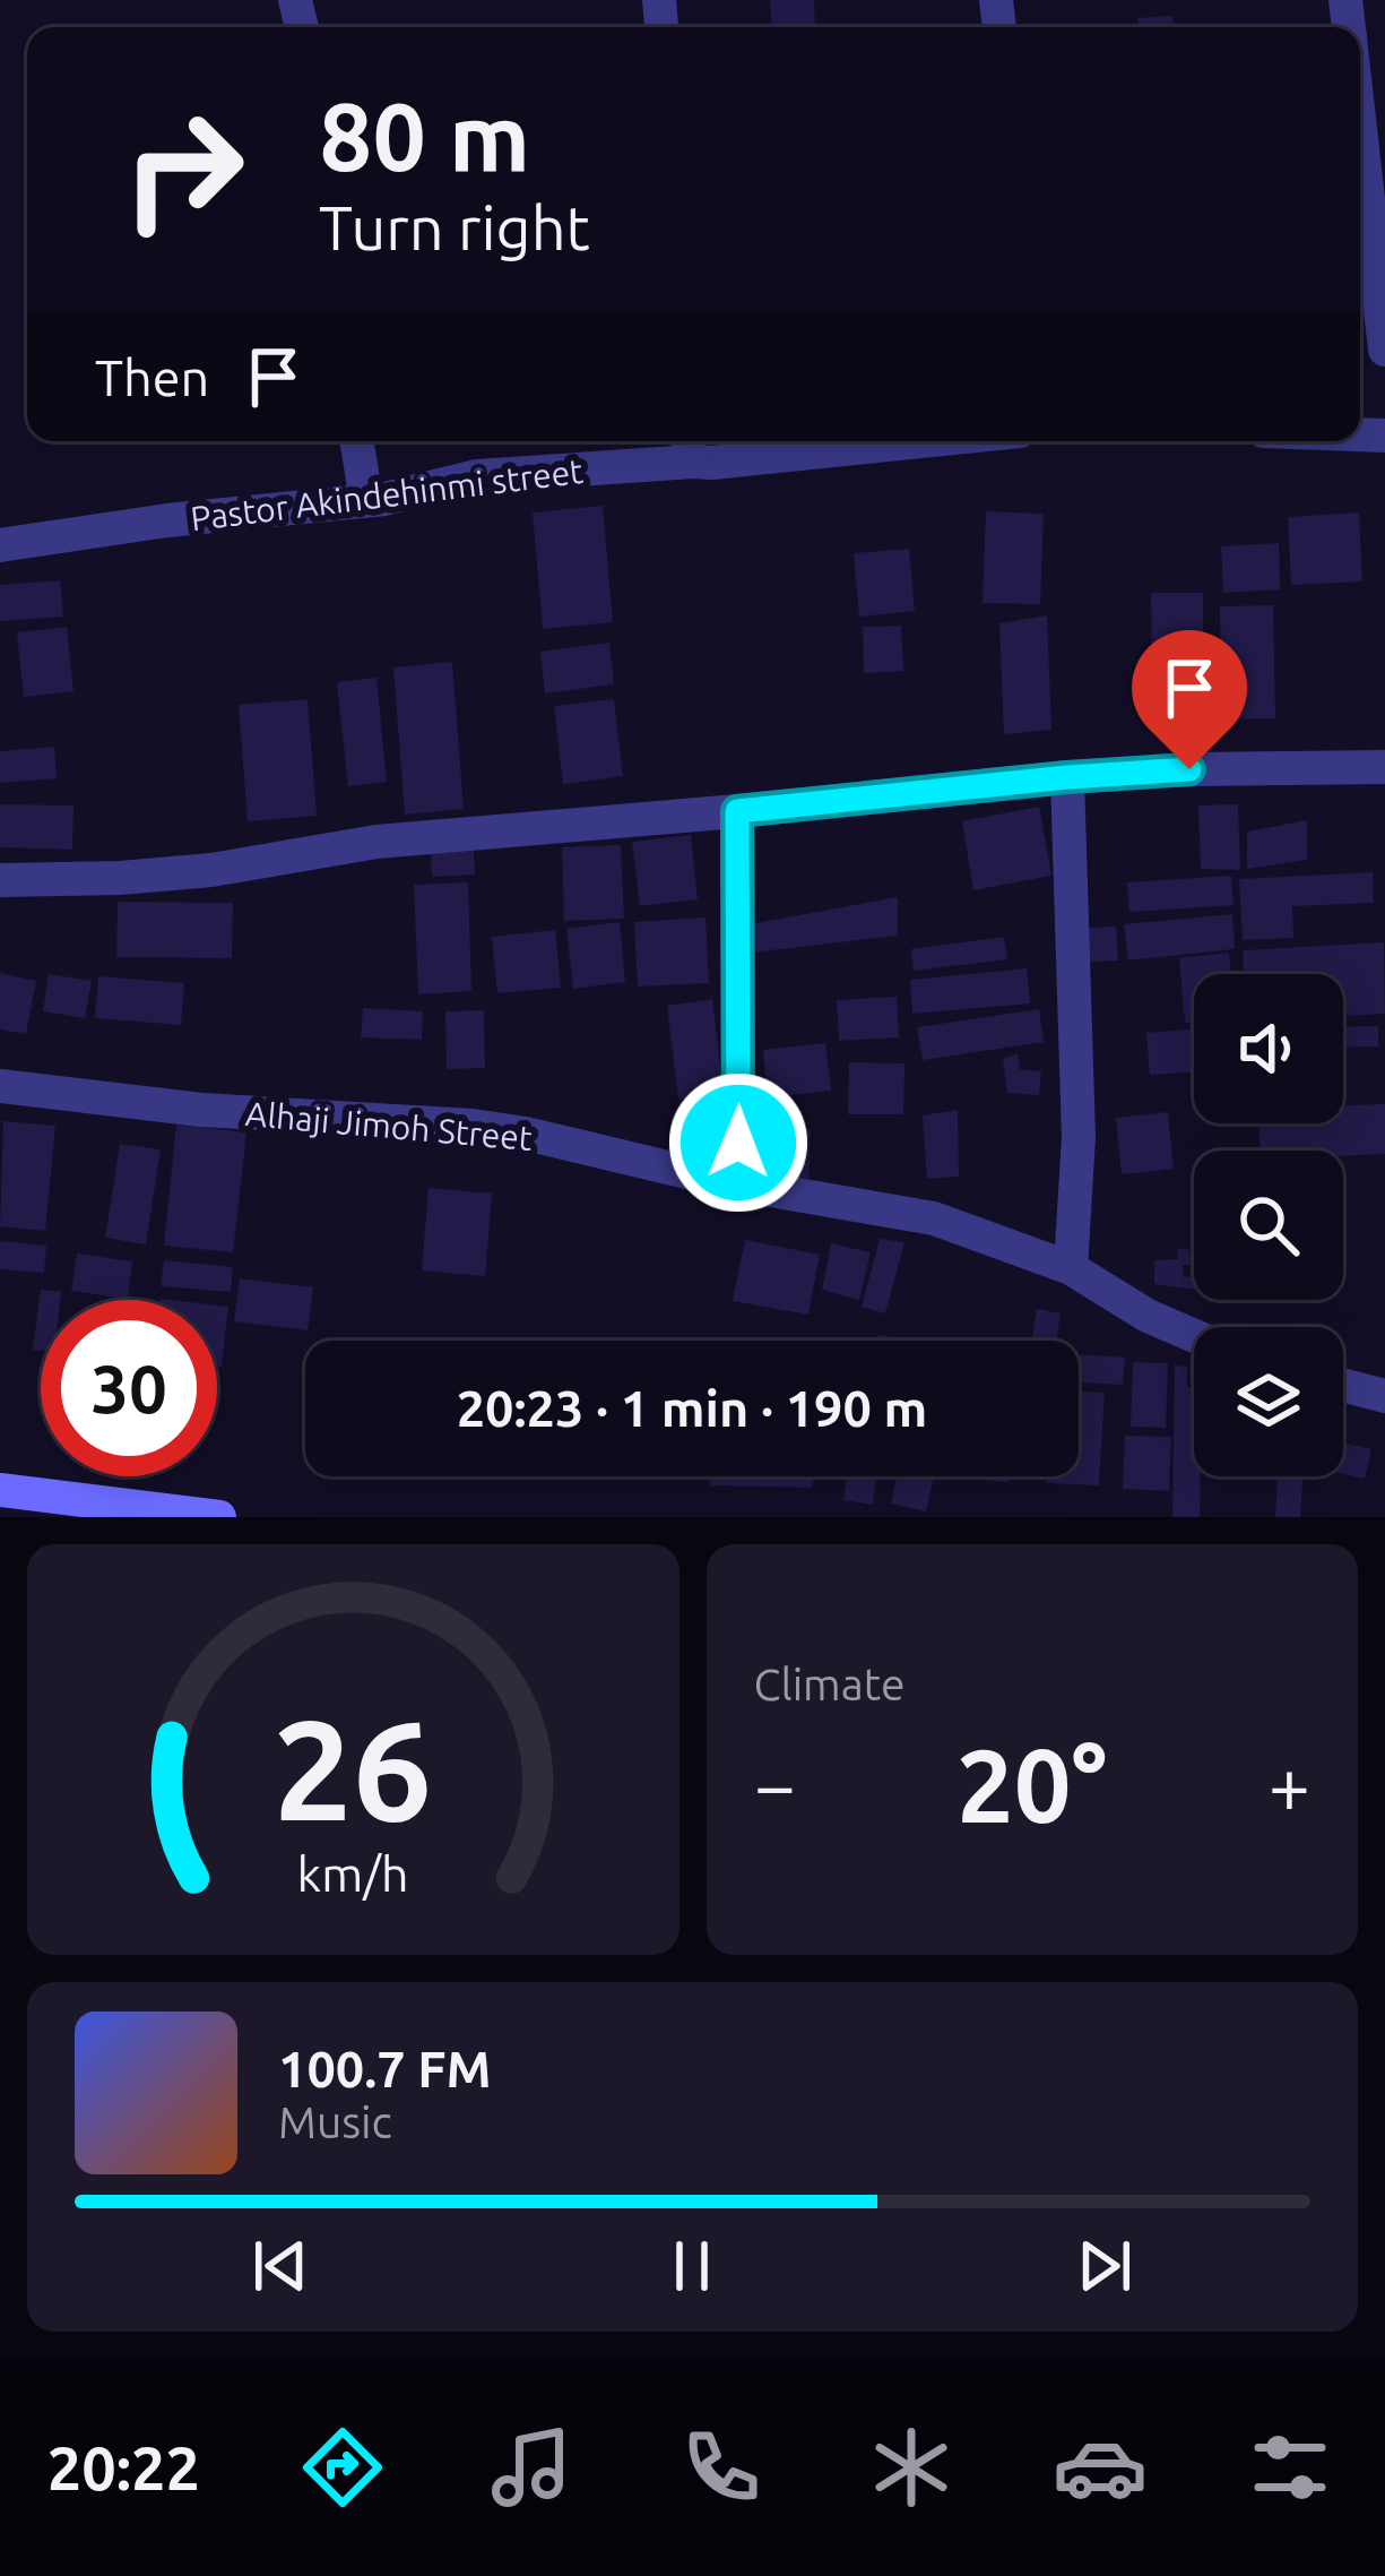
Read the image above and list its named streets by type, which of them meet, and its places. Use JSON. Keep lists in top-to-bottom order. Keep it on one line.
{"streets":{"street":["Pastor Akindehinmi street","Alhaji Jimoh Street"]},"page":{"turn":["80 m","Turn right"],"then":"Then","limit":"30","trip":"20:23 · 1 min · 190 m","tile":"Climate","heat":["−","20°","+"],"song":["100.7 FM","Music"],"tabs":"20:22","gauge":["26","km/h"]}}
